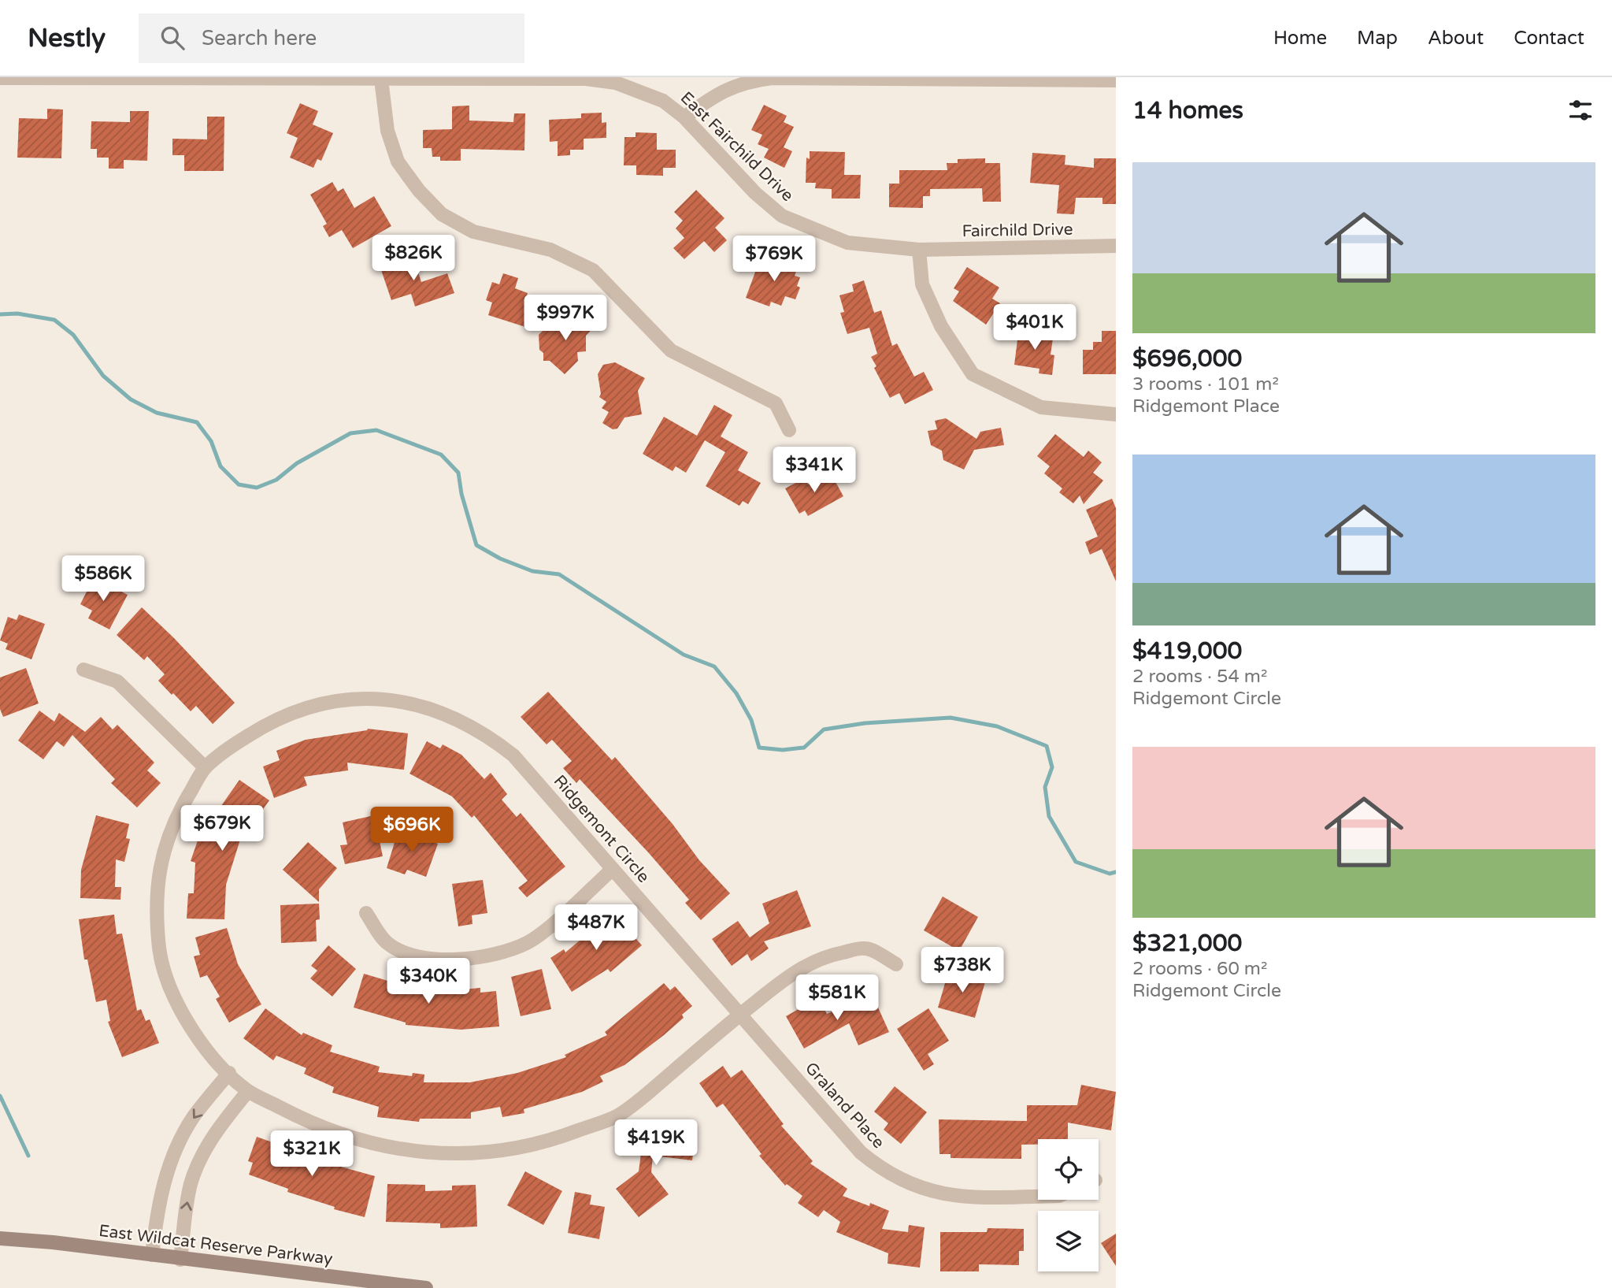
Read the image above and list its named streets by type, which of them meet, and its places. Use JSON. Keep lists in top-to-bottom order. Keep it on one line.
{"streets":{"main road":["East Wildcat Reserve Parkway"],"street":["East Fairchild Drive","Fairchild Drive","Ridgemont Circle","Graland Place"]},"crossings":[["East Fairchild Drive","Fairchild Drive"],["Ridgemont Circle","Graland Place"]],"page":{"header":"Nestly","search":"Search here","nav":["Home","Map","About","Contact"],"heading":"14 homes","list":[{"name":"$696,000","note":"3 rooms · 101 m² · Ridgemont Place"},{"name":"$419,000","note":"2 rooms · 54 m² · Ridgemont Circle"},{"name":"$321,000","note":"2 rooms · 60 m² · Ridgemont Circle"}],"price":["$826K","$769K","$997K","$401K","$341K","$586K","$679K","$696K","$487K","$738K","$340K","$581K","$419K","$321K"]}}
